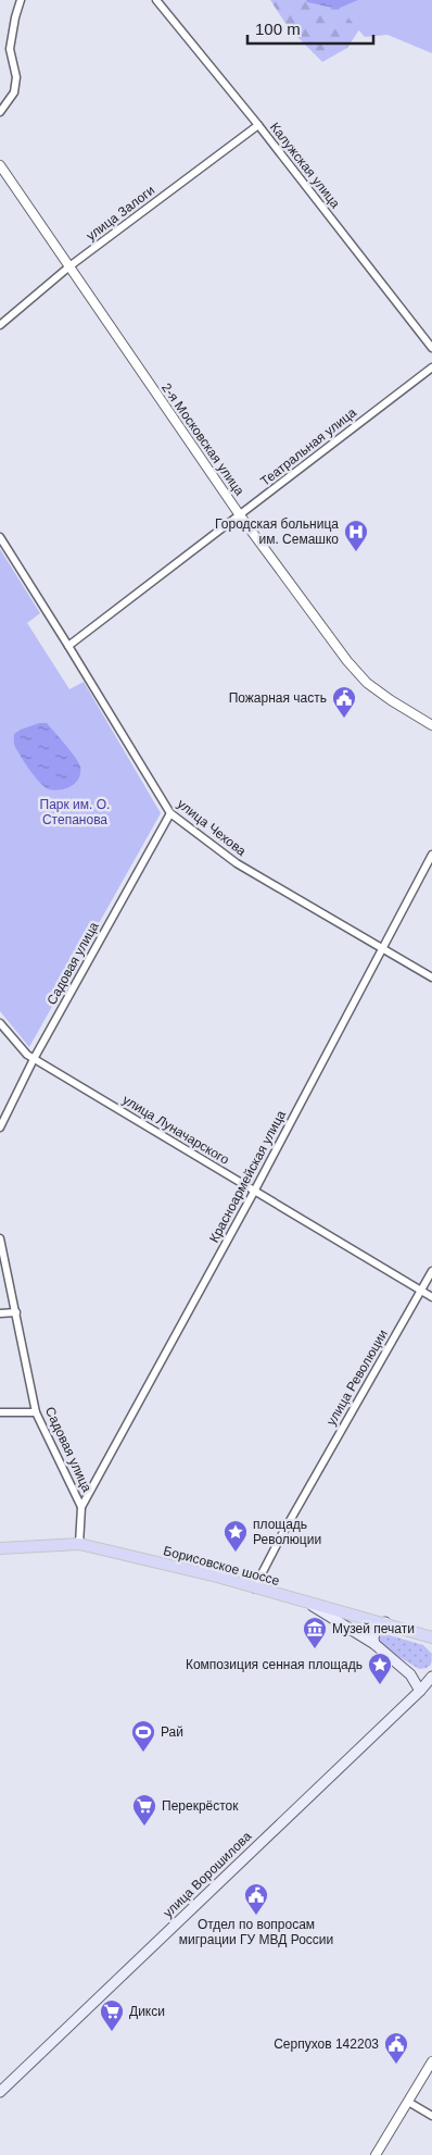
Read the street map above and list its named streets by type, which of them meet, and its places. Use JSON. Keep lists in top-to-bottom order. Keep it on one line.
{"streets":{"main road":["Борисовское шоссе","улица Ворошилова"],"street":["Калужская улица","улица Залоги","2-я Московская улица","Театральная улица","улица Чехова","Садовая улица","улица Луначарского","Красноармейская улица","улица Революции"]},"crossings":[["Калужская улица","улица Залоги"],["улица Залоги","2-я Московская улица"],["2-я Московская улица","Театральная улица"],["Театральная улица","улица Чехова"],["улица Чехова","Садовая улица"],["улица Чехова","Красноармейская улица"],["Садовая улица","улица Луначарского"],["Садовая улица","Красноармейская улица"],["Садовая улица","Борисовское шоссе"],["улица Луначарского","Красноармейская улица"],["улица Луначарского","улица Революции"],["улица Революции","Борисовское шоссе"]],"parks":["Парк им. О. Степанова"],"places":{"hospital":["Городская больница им. Семашко"],"public building":["Пожарная часть","Отдел по вопросам миграции ГУ МВД России","Серпухов 142203"],"place":["площадь Революции","Композиция сенная площадь"],"museum":["Музей печати"],"sports":["Рай"],"supermarket":["Перекрёсток","Дикси"]},"scale_bar":"100 m"}
